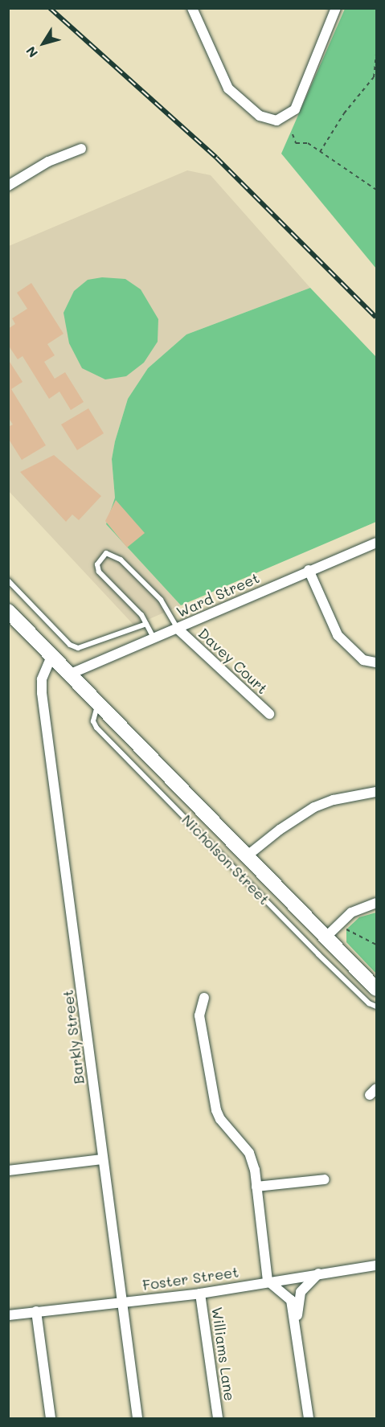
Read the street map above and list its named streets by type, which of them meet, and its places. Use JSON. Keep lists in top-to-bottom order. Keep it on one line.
{"streets":{"street":["Ward Street","Davey Court","Nicholson Street","Barkly Street","Foster Street","Williams Lane"]},"crossings":[["Ward Street","Davey Court"],["Ward Street","Nicholson Street"],["Nicholson Street","Barkly Street"],["Barkly Street","Foster Street"],["Foster Street","Williams Lane"]],"north":"bottom left"}
